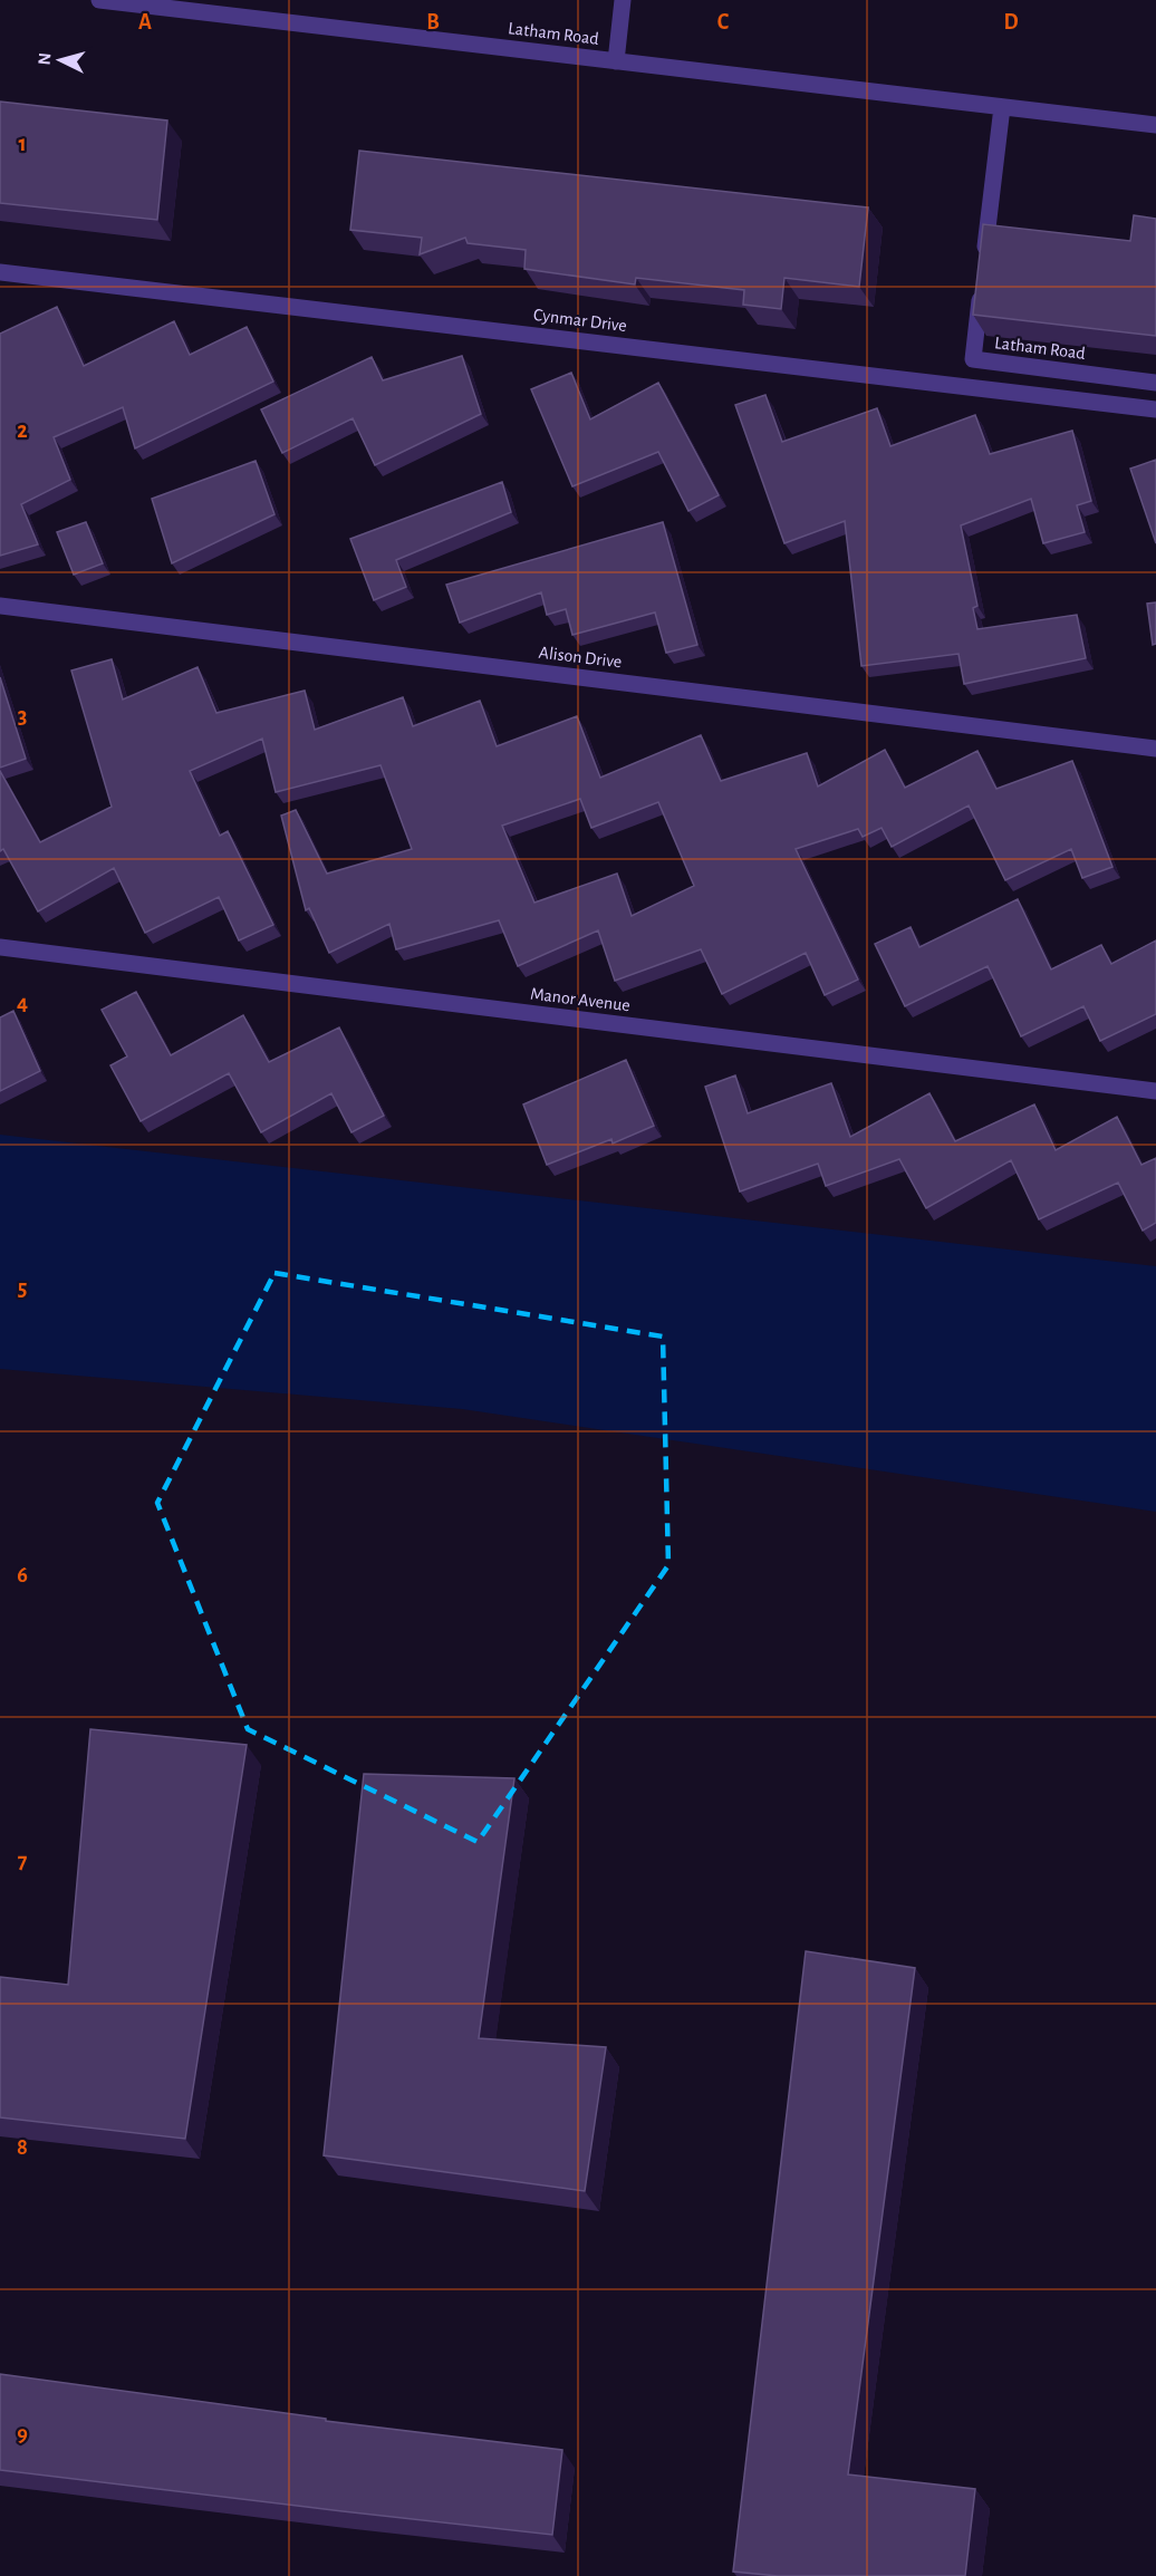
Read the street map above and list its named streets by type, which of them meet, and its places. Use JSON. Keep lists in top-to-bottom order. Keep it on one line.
{"streets":{"street":["Latham Road","Cynmar Drive","Alison Drive","Manor Avenue"]},"north":"left","grid":{"columns":["A","B","C","D"],"rows":["1","2","3","4","5","6","7","8","9"]}}
